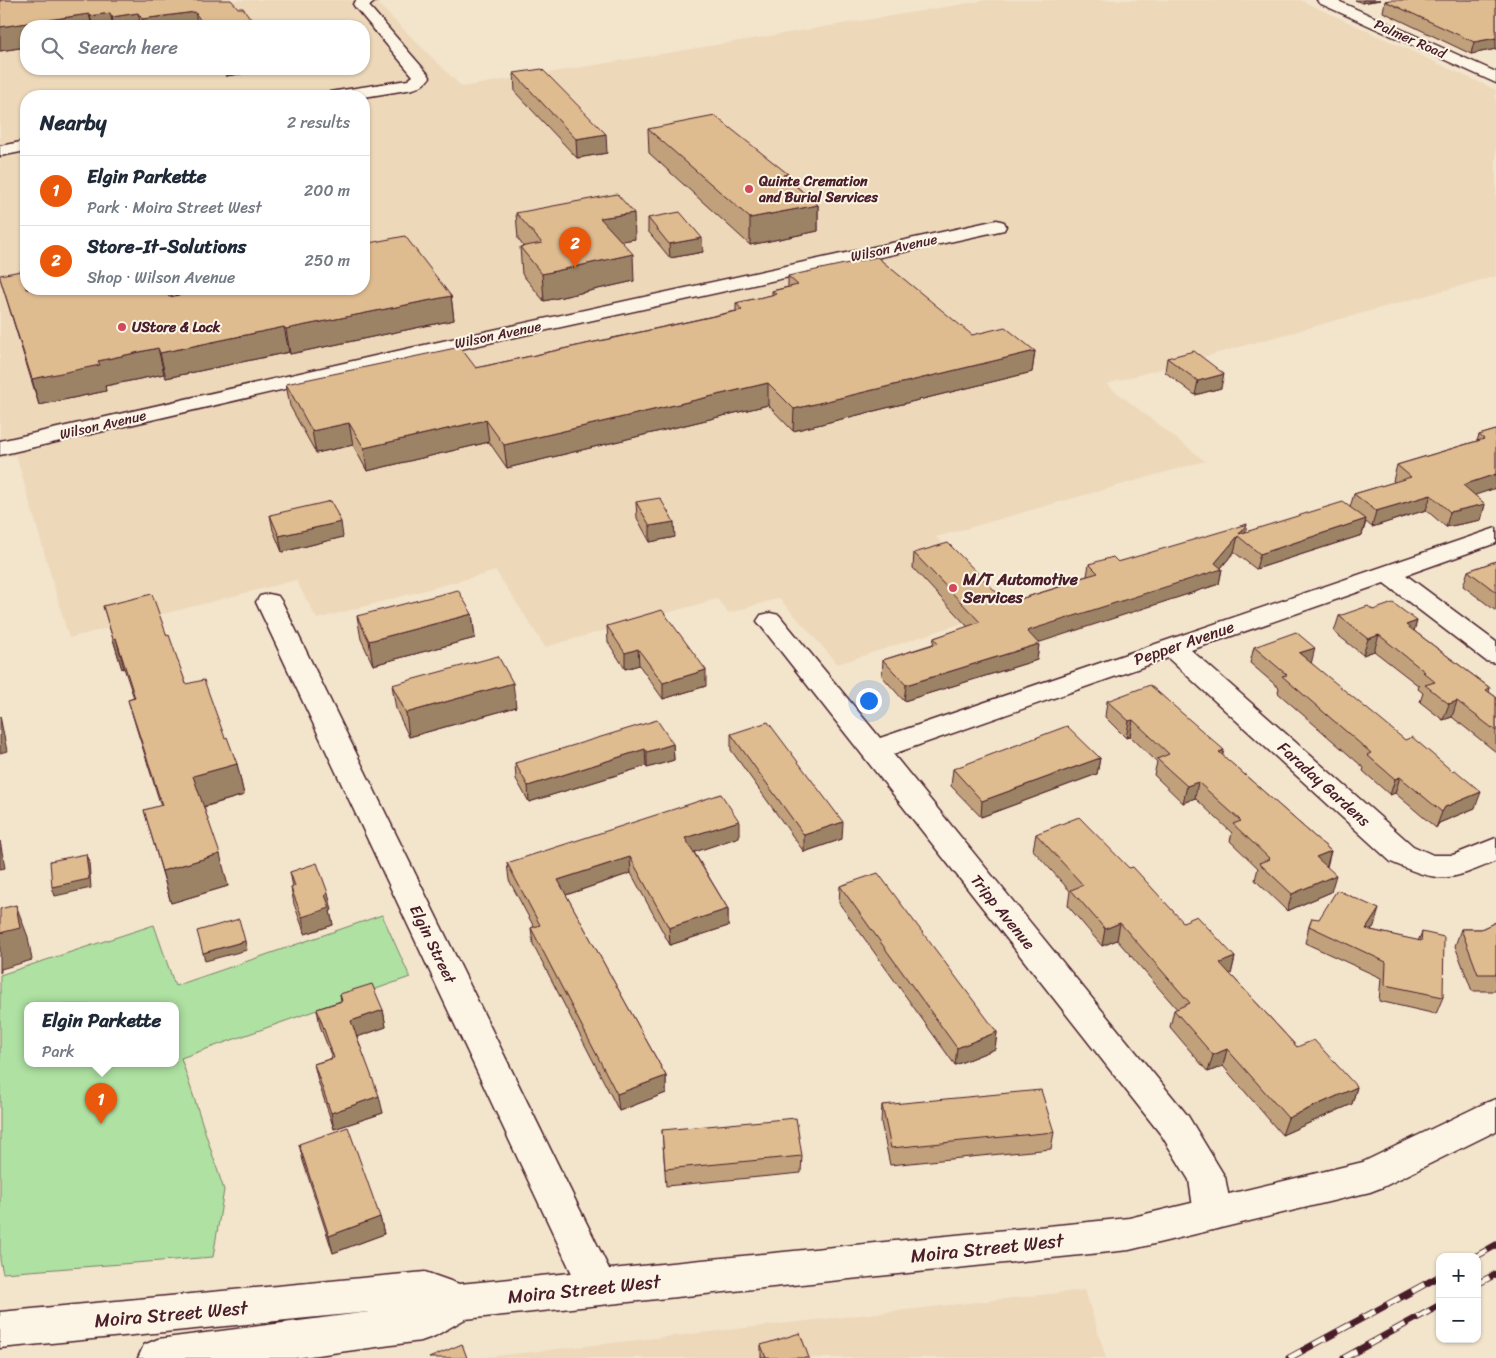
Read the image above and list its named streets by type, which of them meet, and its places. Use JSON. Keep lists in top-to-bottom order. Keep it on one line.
{"streets":{"street":["Palmer Road","Wilson Avenue","Pepper Avenue","Faraday Gardens","Tripp Avenue","Elgin Street","Moira Street West"]},"crossings":[["Pepper Avenue","Faraday Gardens"],["Pepper Avenue","Tripp Avenue"],["Tripp Avenue","Moira Street West"],["Elgin Street","Moira Street West"]],"places":["Quinte Cremation and Burial Services","UStore & Lock","M/T Automotive Services"],"page":{"search":"Search here","heading":["Nearby","2 results"],"list":[{"mark":"1","name":"Elgin Parkette","note":"Park · Moira Street West","value":"200 m"},{"mark":"2","name":"Store-It-Solutions","note":"Shop · Wilson Avenue","value":"250 m"}],"pins":["2","1"],"popup":["Elgin Parkette","Park"],"map_buttons":["+","−"]}}
